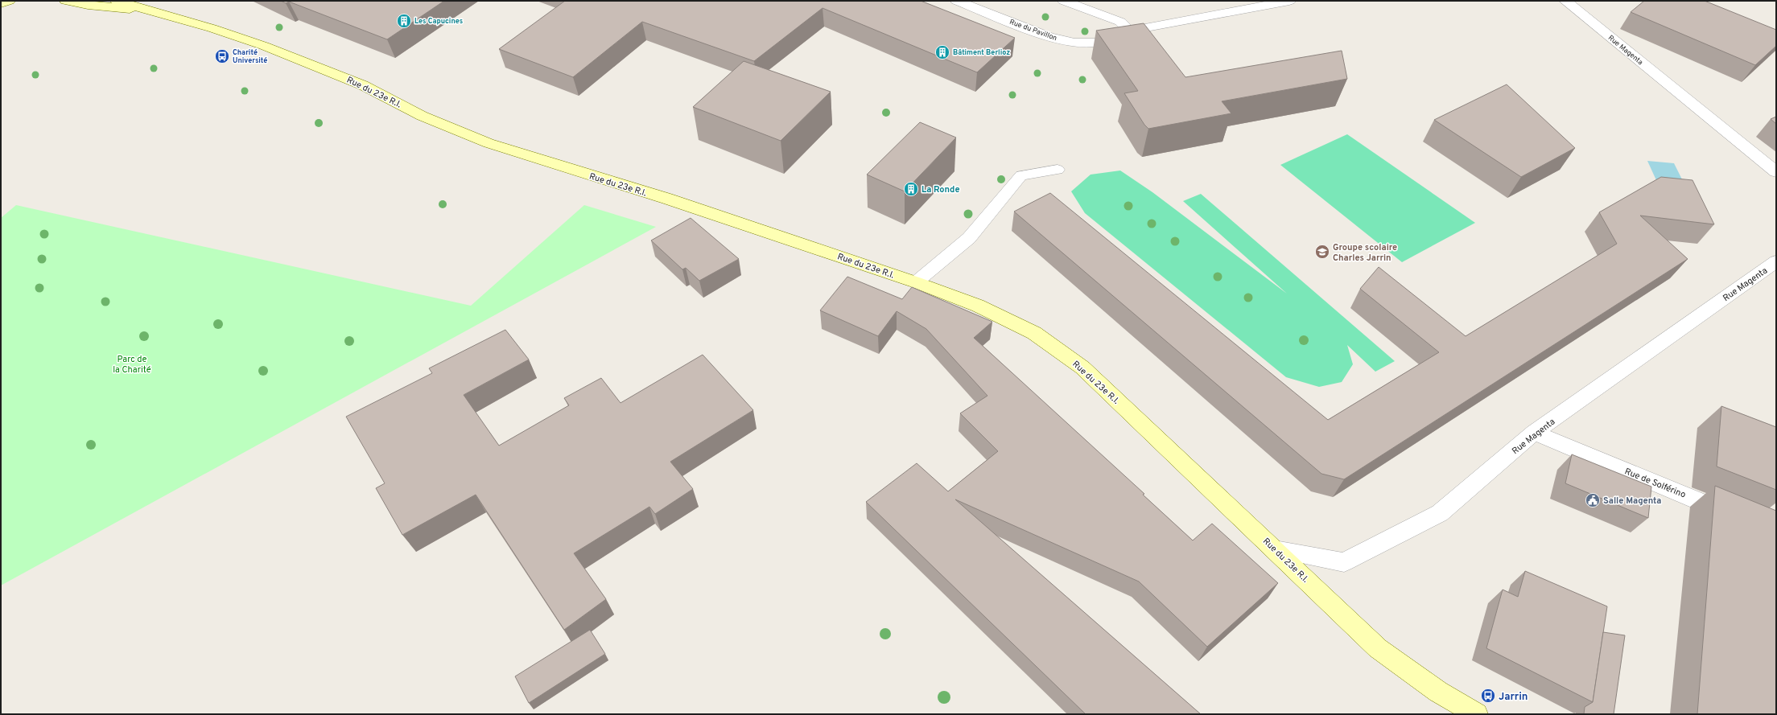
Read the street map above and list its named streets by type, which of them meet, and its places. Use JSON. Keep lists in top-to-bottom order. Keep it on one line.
{"streets":{"street":["Rue du Pavillon","Rue Magenta","Rue du 23e R.I.","Rue de Solférino"]},"crossings":[["Rue Magenta","Rue du 23e R.I."],["Rue Magenta","Rue de Solférino"]],"parks":["Parc de la Charité"],"places":{"building":["Les Capucines","Bâtiment Berlioz","La Ronde"],"bus stop":["Charité Université","Jarrin"],"school or university":["Groupe scolaire Charles Jarrin"],"public building":["Salle Magenta"]}}
